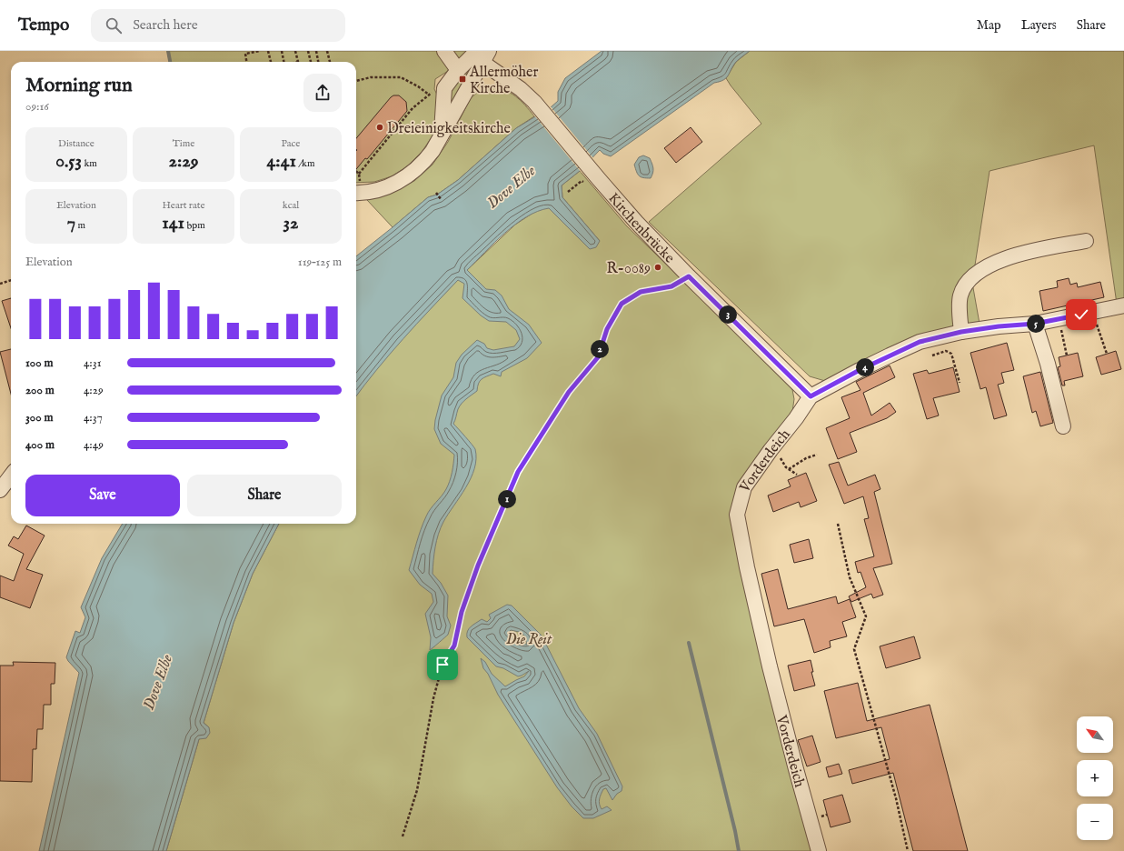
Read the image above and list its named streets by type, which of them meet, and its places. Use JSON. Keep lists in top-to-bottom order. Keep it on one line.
{"streets":{"street":["Kirchenbrücke","Vorderdeich"]},"crossings":[["Kirchenbrücke","Vorderdeich"]],"water":["Dove Elbe"],"parks":["Die Reit"],"places":{"transit":["Allermöher Kirche"],"other":["Dreieinigkeitskirche","R-0089"]},"north":"top left","page":{"header":"Tempo","search":"Search here","nav":["Map","Layers","Share"],"heading":["Morning run","09:16"],"stats":[["Distance","0.53 km"],["Time","2:29"],["Pace","4:41 /km"],["Elevation","7 m"],["Heart rate","141 bpm"],["kcal","32"]],"chart":["Elevation","119–125 m"],"pins":["3","5","2","4","1"],"list":[{"name":"100 m","note":"4:31"},{"name":"200 m","note":"4:29"},{"name":"300 m","note":"4:37"},{"name":"400 m","note":"4:49"}],"buttons":["Save","Share"],"map_buttons":["+","−"]}}
